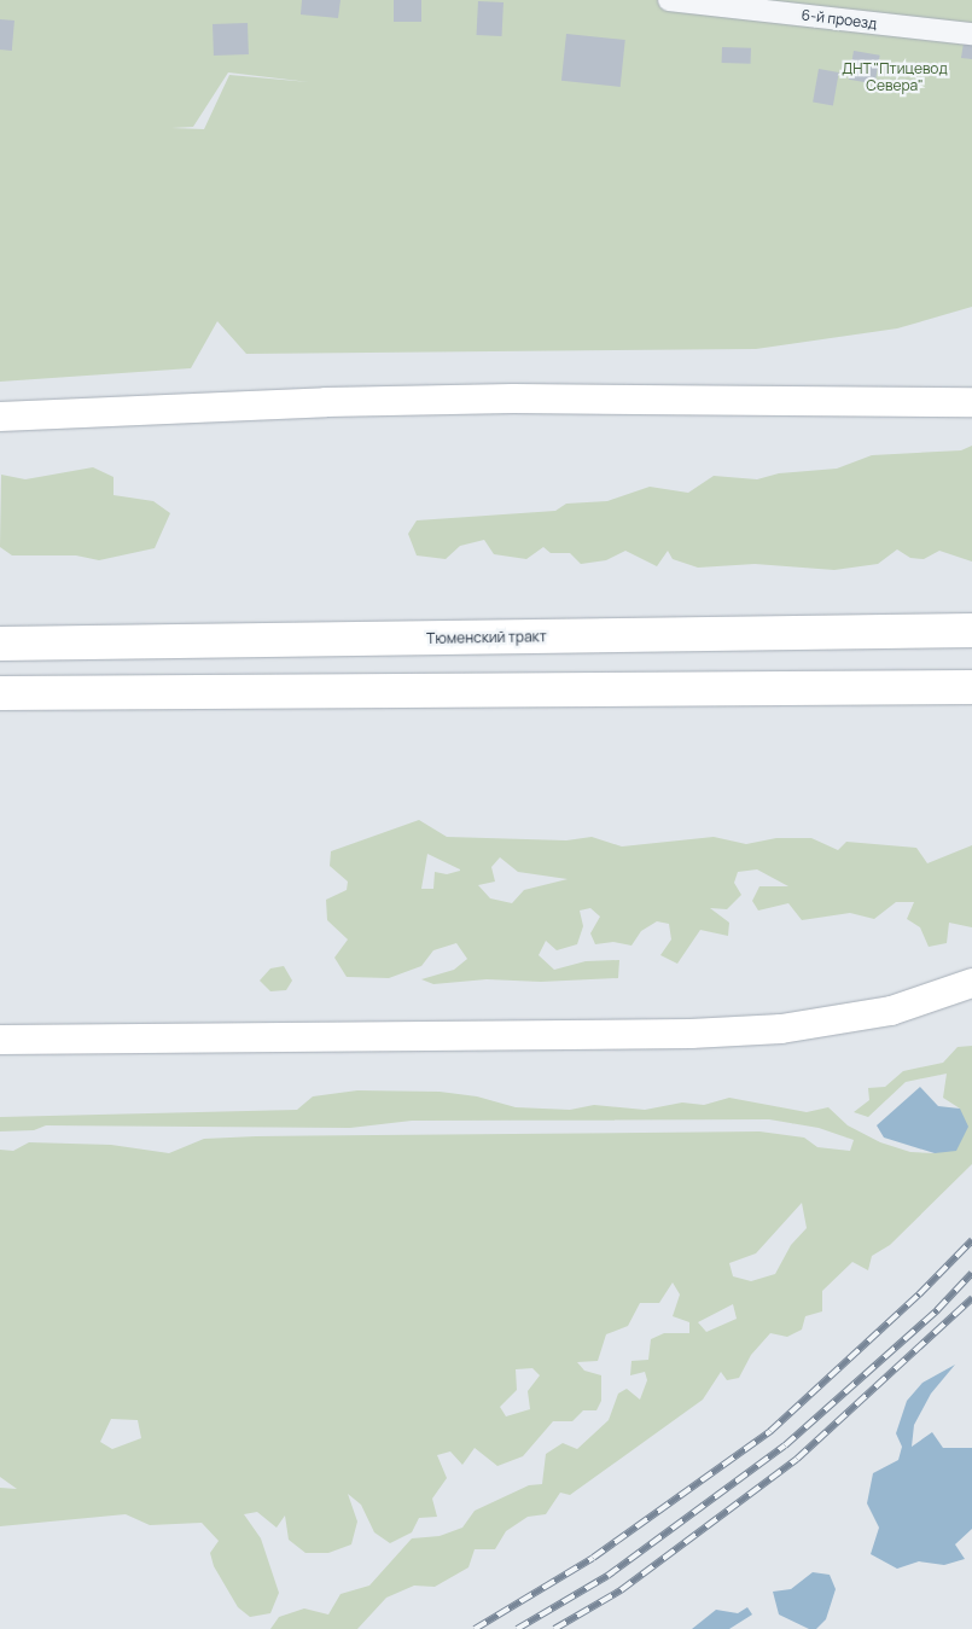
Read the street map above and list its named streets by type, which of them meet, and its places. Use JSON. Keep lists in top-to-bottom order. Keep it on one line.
{"streets":{"main road":["Тюменский тракт"],"street":["6-й проезд"]},"parks":["ДНТ \"Птицевод Севера\""]}
